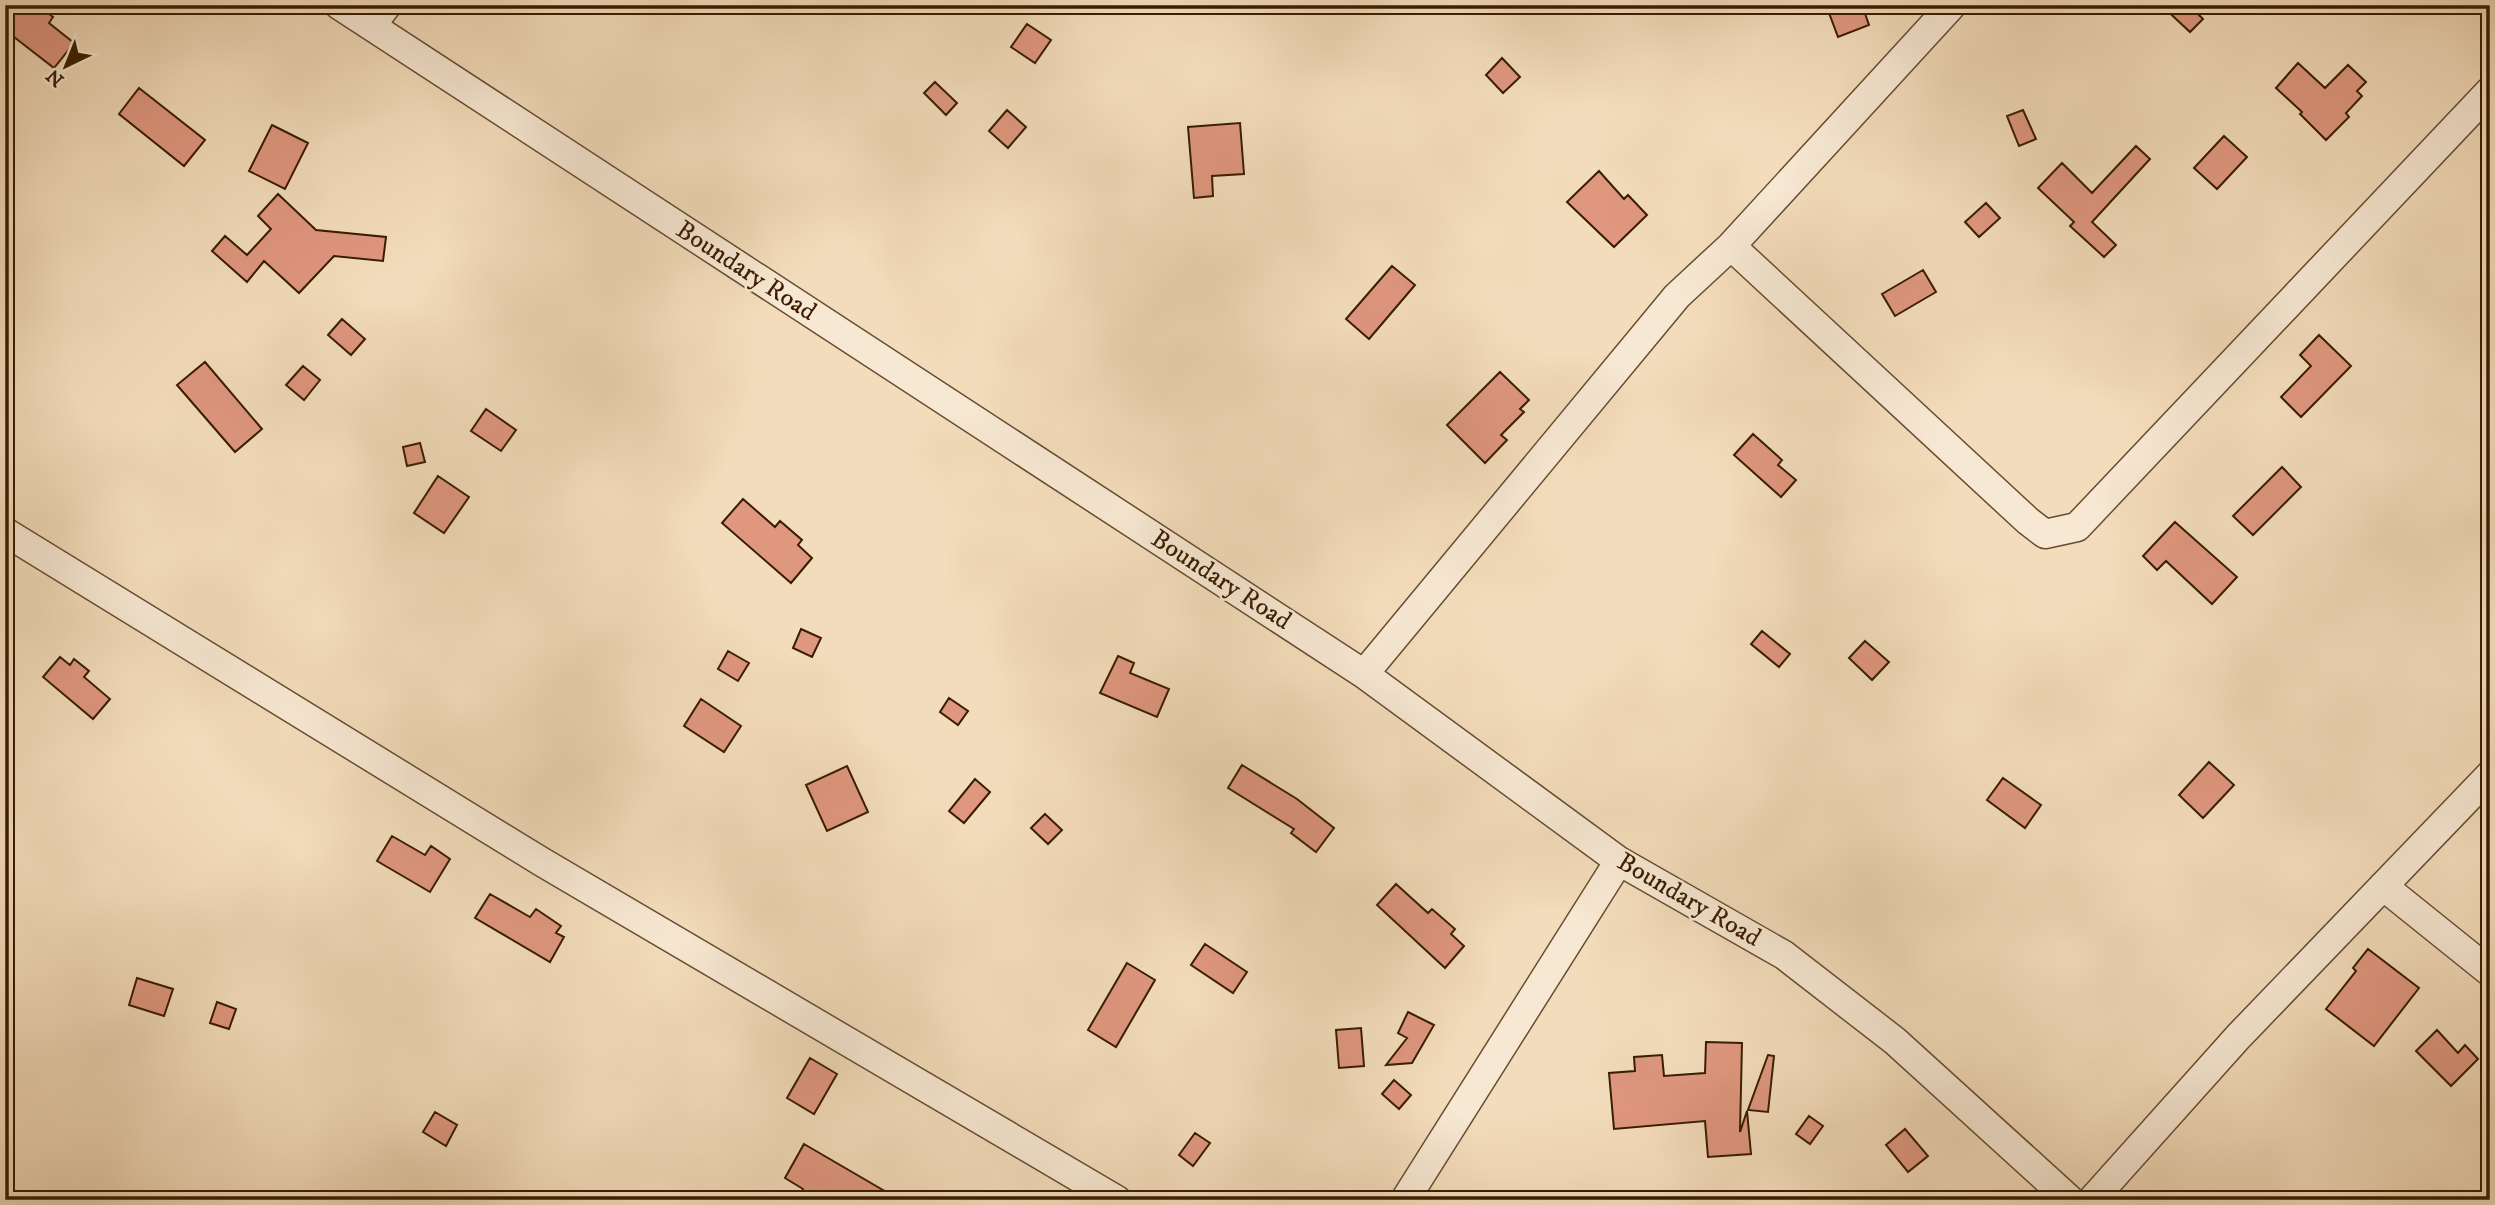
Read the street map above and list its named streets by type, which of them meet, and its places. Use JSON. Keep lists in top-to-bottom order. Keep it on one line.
{"streets":{"street":["Boundary Road"]},"north":"bottom left"}
